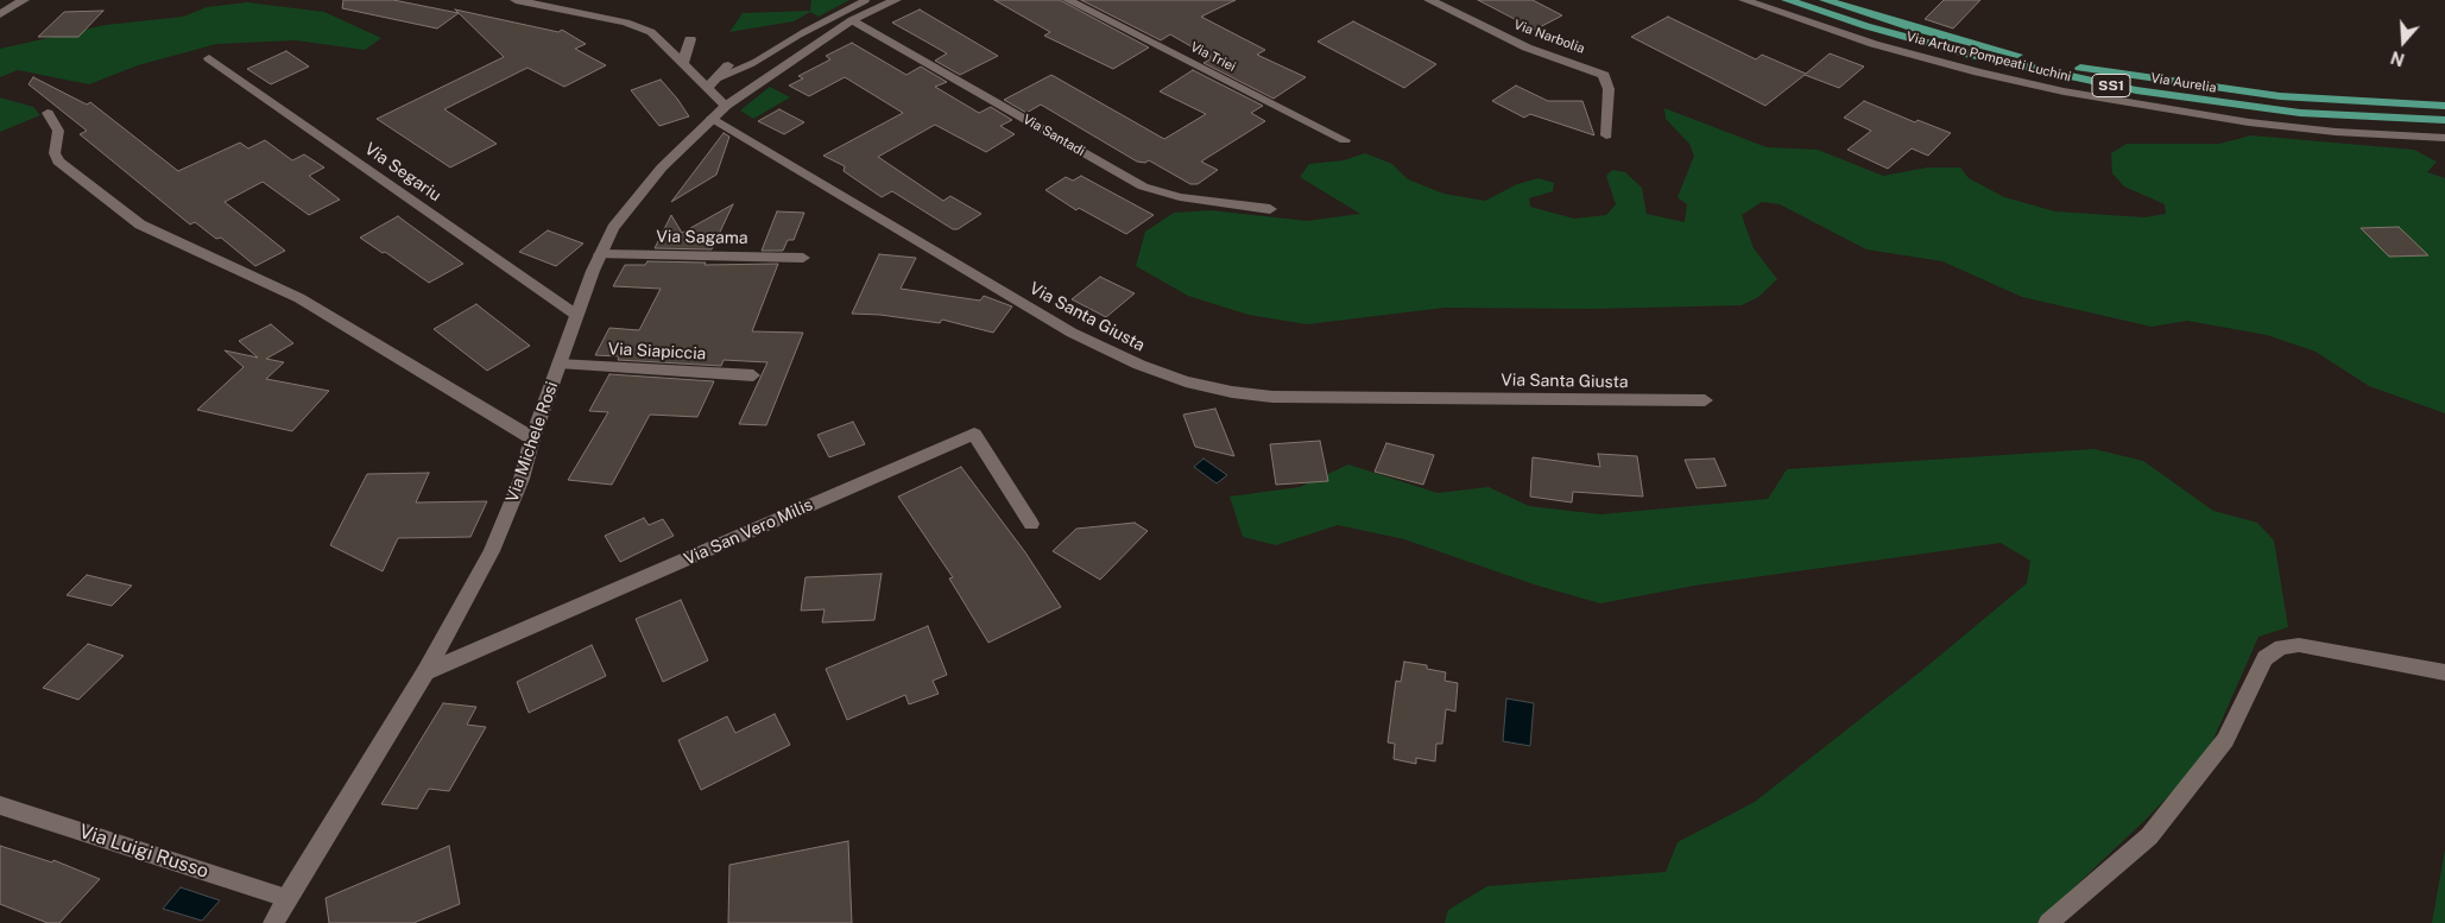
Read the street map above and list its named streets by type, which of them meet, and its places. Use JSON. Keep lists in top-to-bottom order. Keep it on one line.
{"streets":{"highway":["Via Aurelia","SS1"],"street":["Via Narbolia","Via Triei","Via Arturo Pompeati Luchini","Via Santadi","Via Segariu","Via Sagama","Via Santa Giusta","Via Siapiccia","Via Michele Rosi","Via San Vero Milis","Via Luigi Russo"]},"crossings":[["Via Santadi","Via Michele Rosi"],["Via Segariu","Via Michele Rosi"],["Via Sagama","Via Michele Rosi"],["Via Santa Giusta","Via Michele Rosi"],["Via Siapiccia","Via Michele Rosi"],["Via Michele Rosi","Via San Vero Milis"],["Via Michele Rosi","Via Luigi Russo"]],"north":"bottom"}
